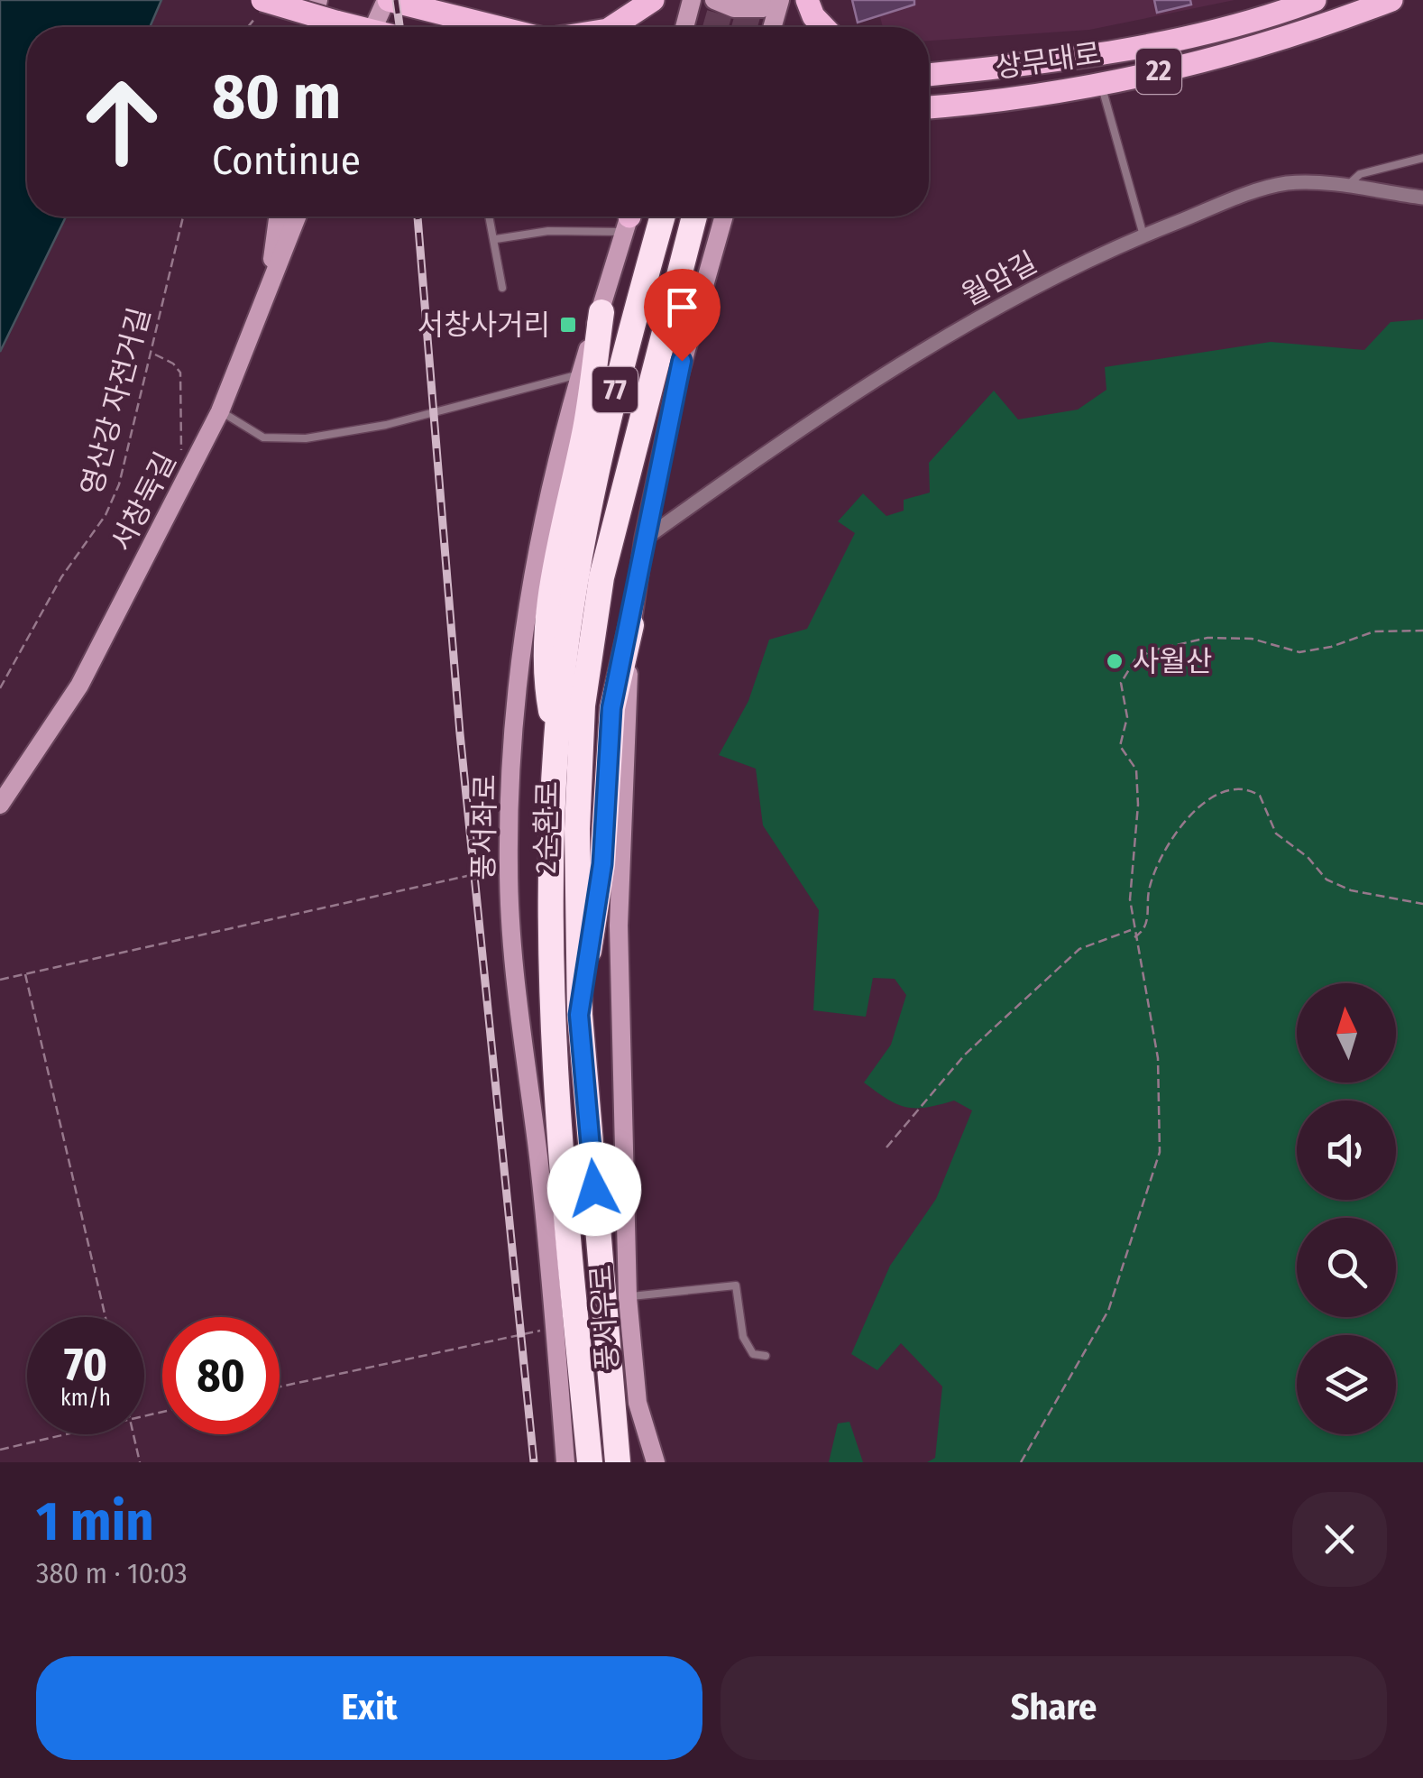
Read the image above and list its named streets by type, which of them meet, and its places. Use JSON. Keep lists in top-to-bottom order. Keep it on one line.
{"streets":{"highway":["77","2순환로"],"main road":["상무대로","22"],"street":["월암길","서창둑길","풍서좌로","풍서우로"],"path":["영산강 자전거길"]},"crossings":[["월암길","풍서우로"]],"places":{"transit":["서창사거리"],"other":["사월산"]},"north":"top","page":{"turn":["80 m","Continue"],"speed":"70 km/h","limit":"80","heading":["1 min","380 m · 10:03"],"buttons":["Exit","Share"]}}
